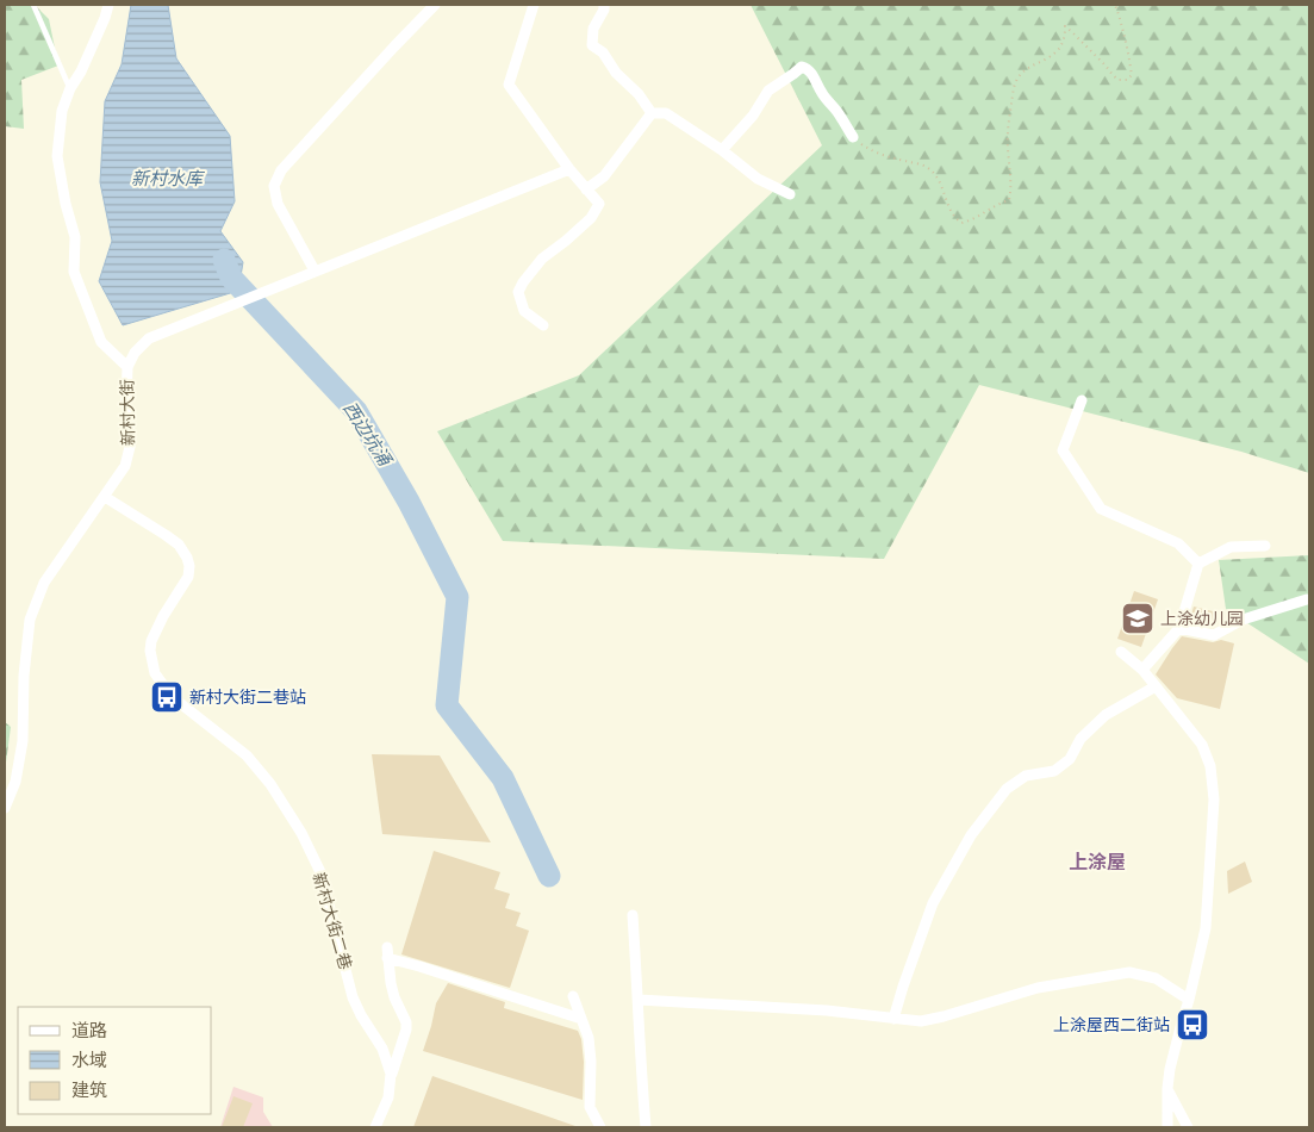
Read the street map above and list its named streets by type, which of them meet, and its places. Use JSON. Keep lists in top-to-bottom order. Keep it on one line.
{"streets":{"street":["新村大街","新村大街二巷"]},"crossings":[["新村大街","新村大街二巷"]],"districts":["上涂屋"],"water":["新村水库","西边坑涌"],"places":{"school or university":["上涂幼儿园"],"bus stop":["新村大街二巷站","上涂屋西二街站"]},"legend":["道路","水域","建筑"]}
